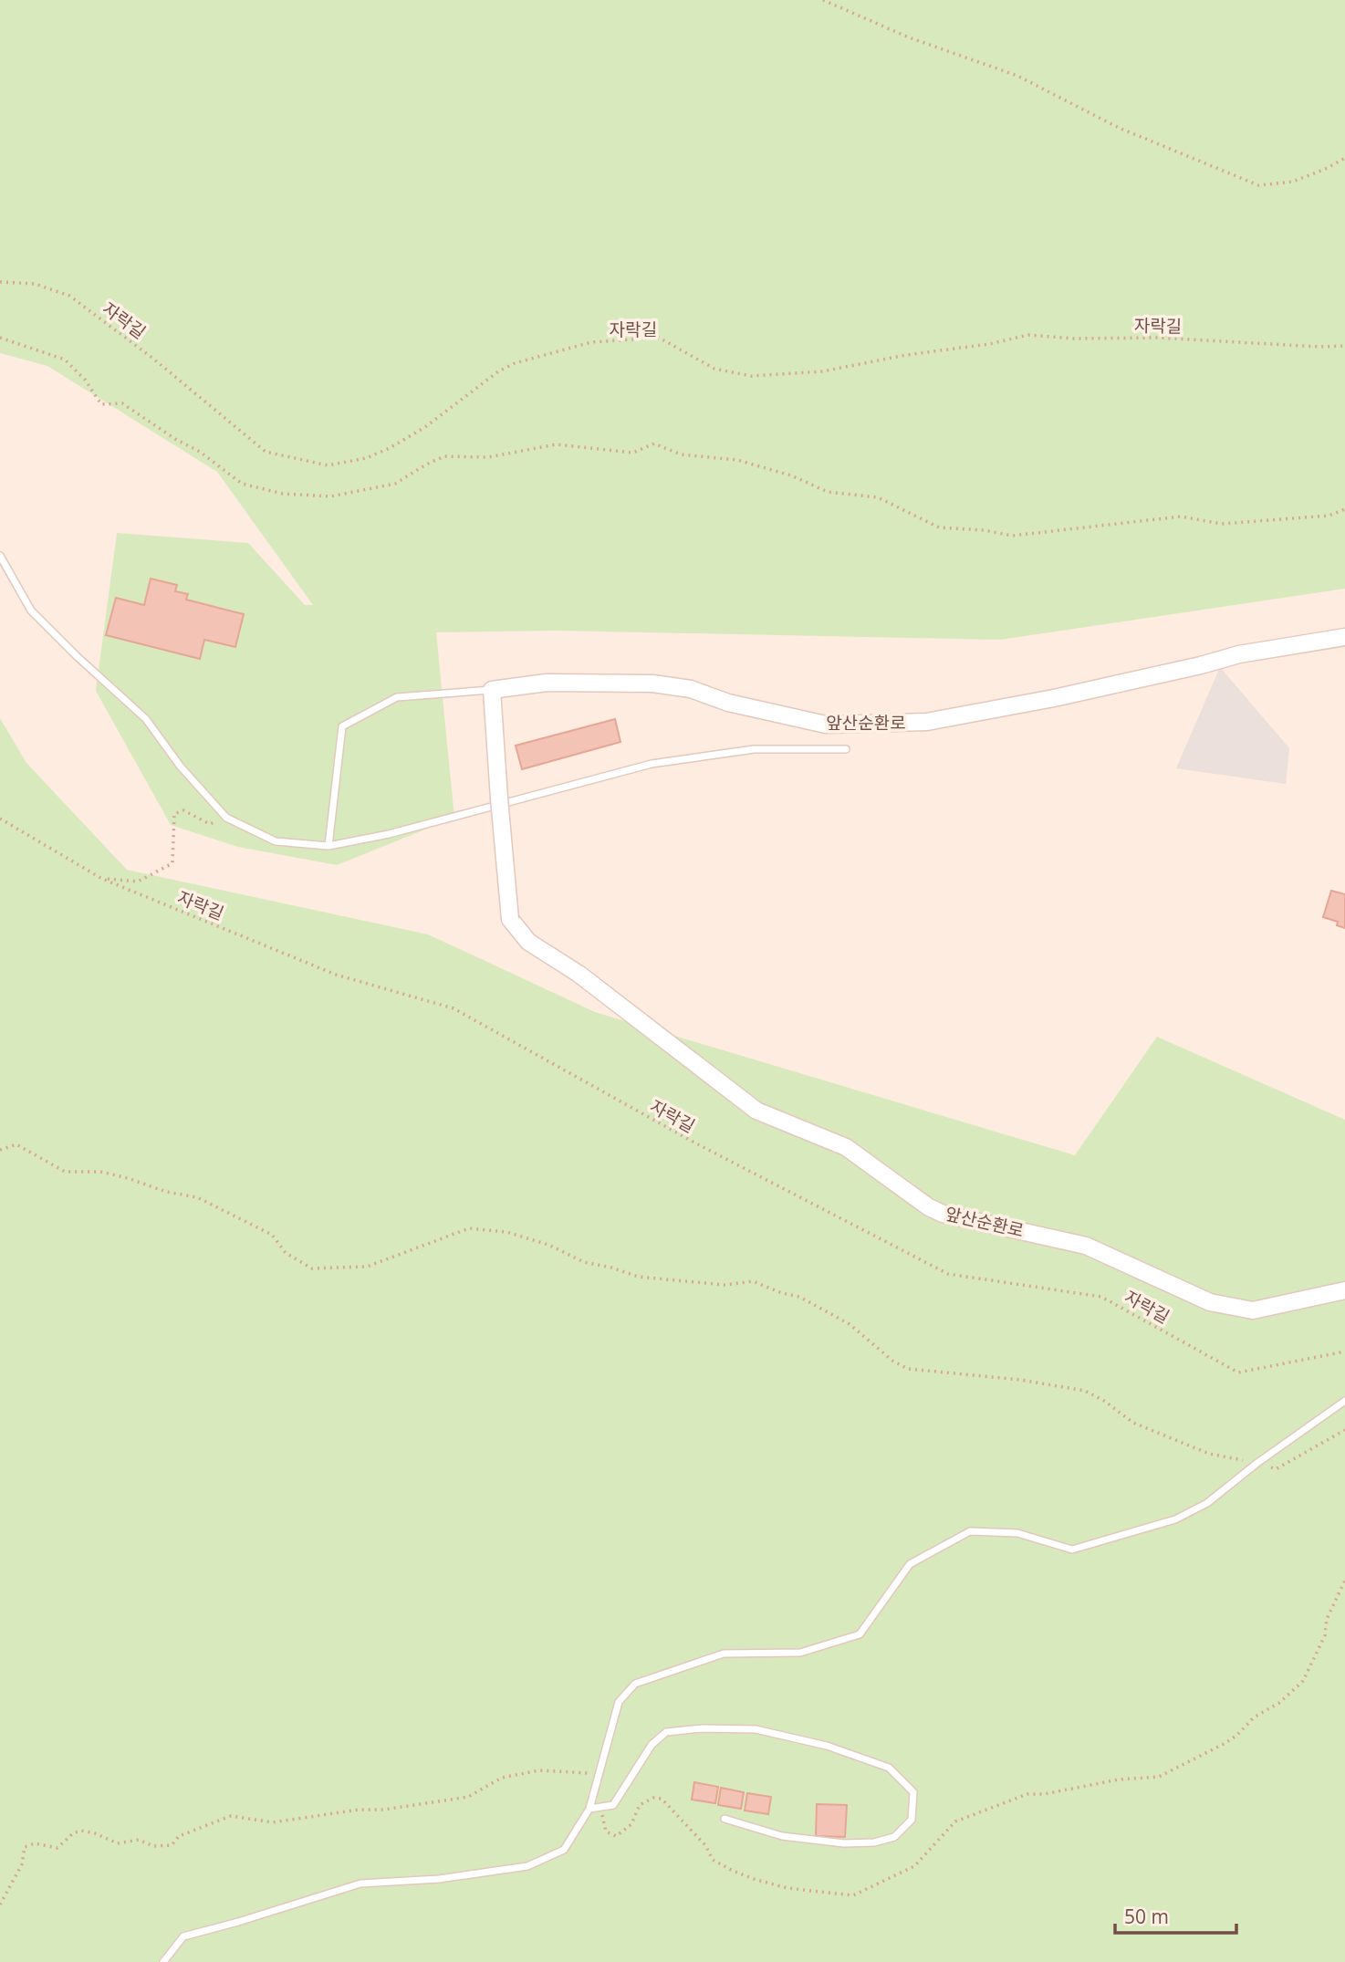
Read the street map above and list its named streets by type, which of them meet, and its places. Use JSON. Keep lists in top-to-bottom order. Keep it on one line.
{"streets":{"street":["앞산순환로"],"path":["자락길"]},"scale_bar":"50 m"}
